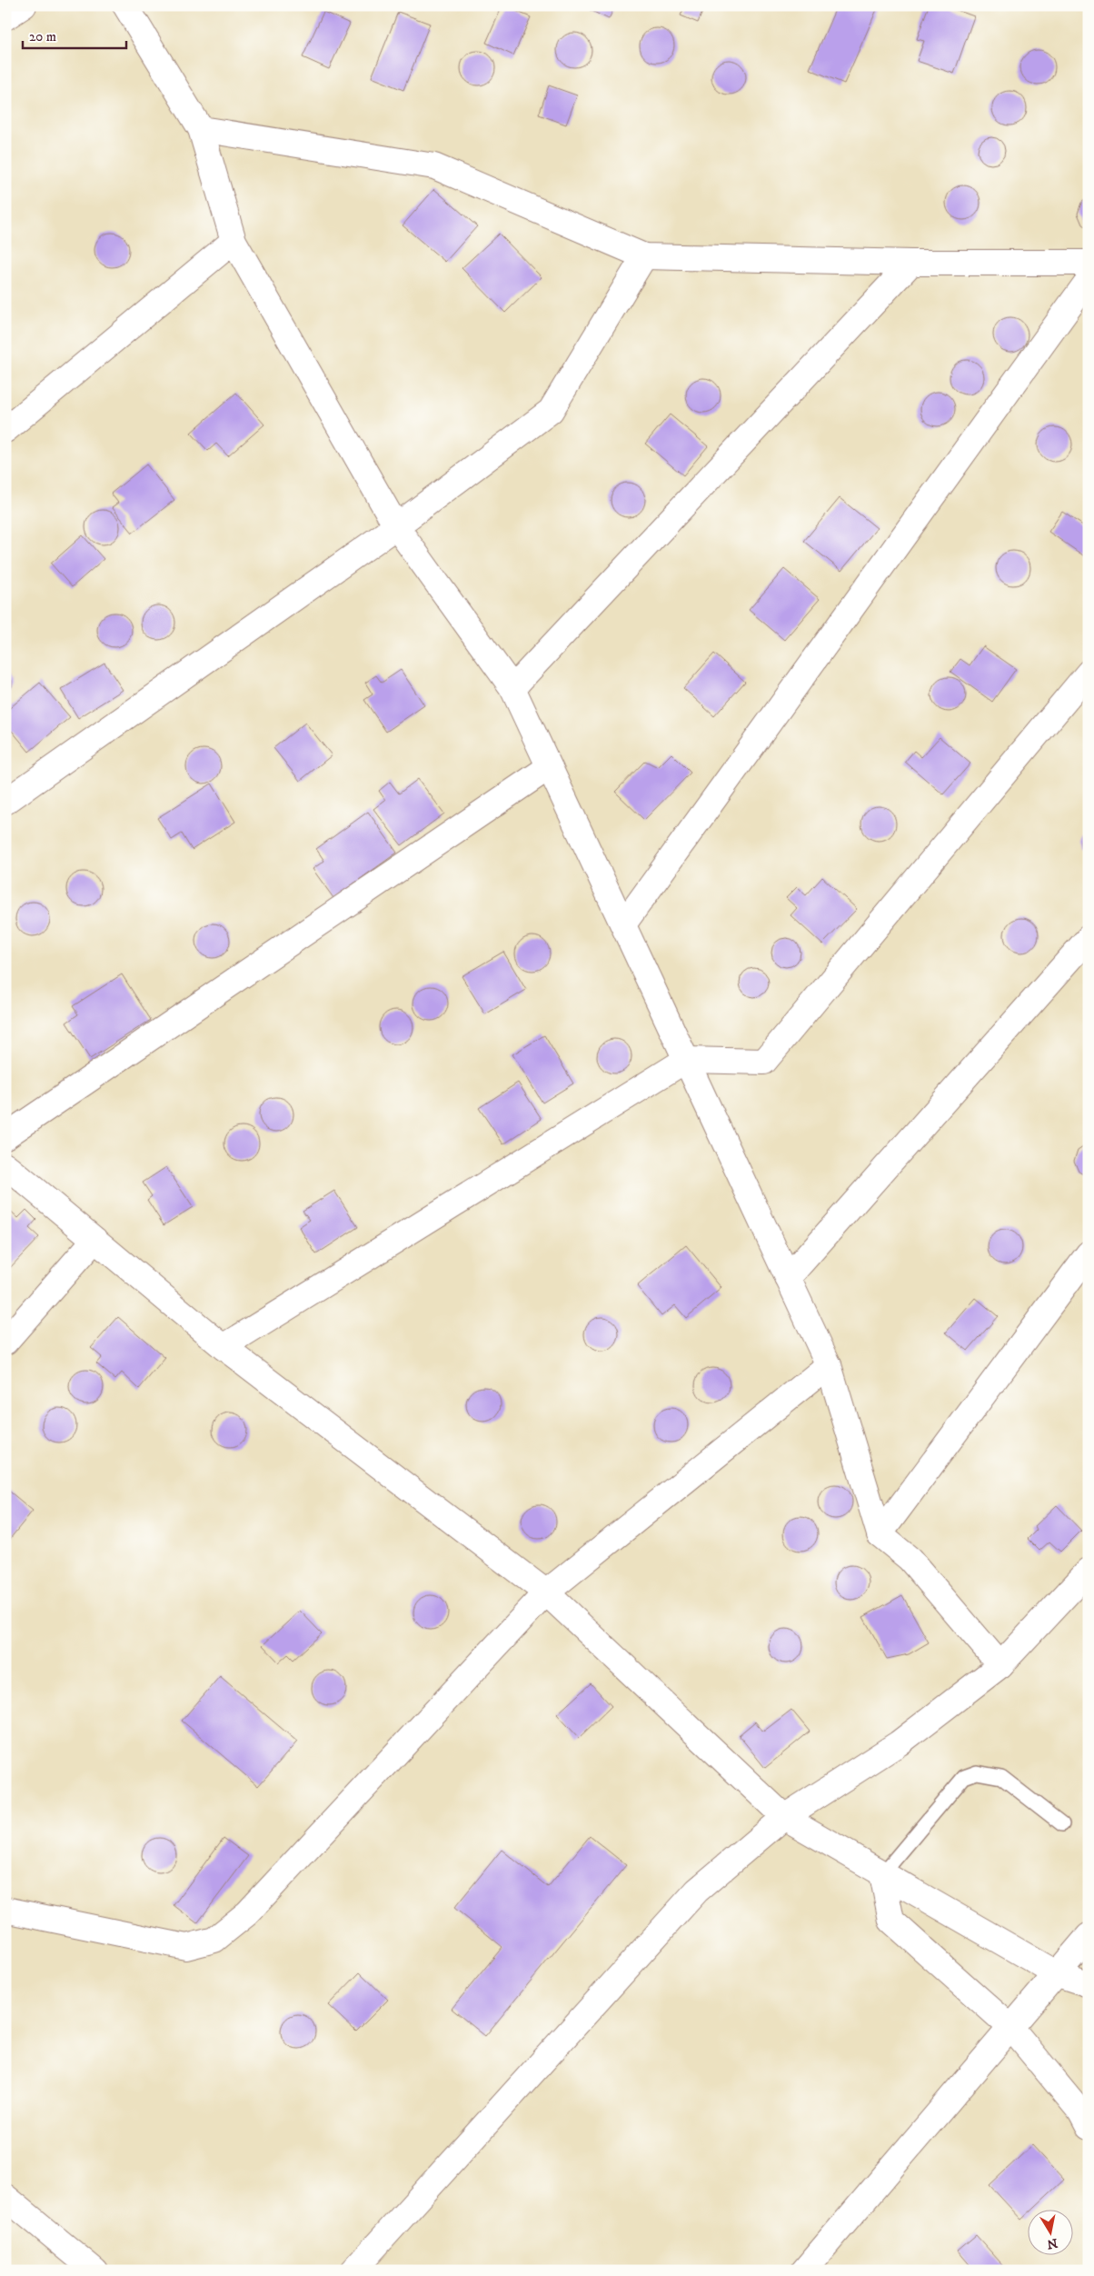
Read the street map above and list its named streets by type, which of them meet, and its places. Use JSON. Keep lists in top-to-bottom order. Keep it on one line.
{"scale_bar":"20 m","north":"bottom"}
